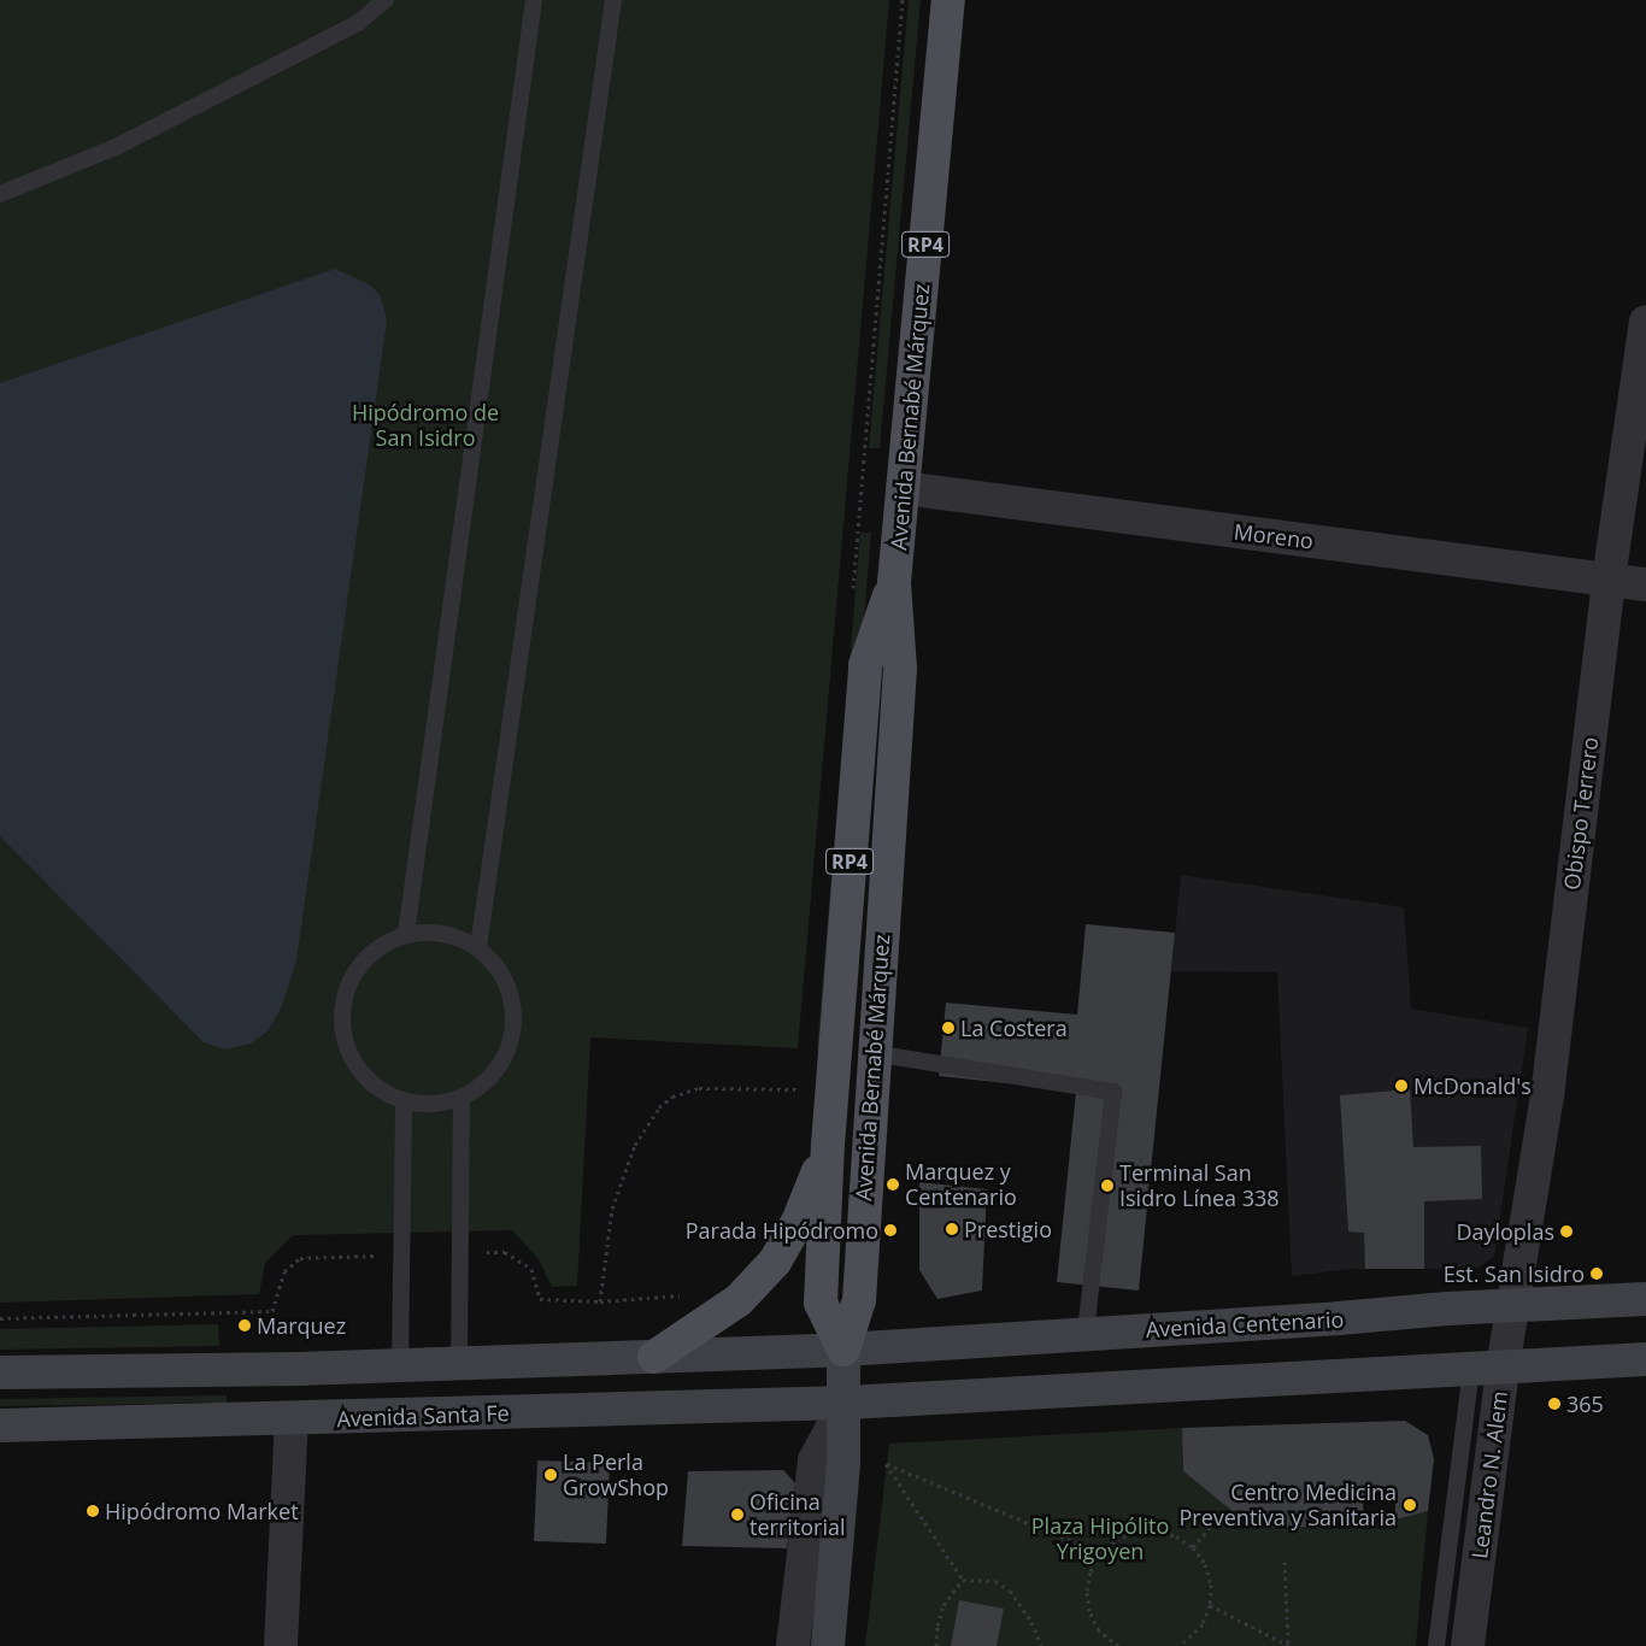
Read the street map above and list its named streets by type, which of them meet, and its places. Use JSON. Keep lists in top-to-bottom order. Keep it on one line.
{"streets":{"main road":["RP4","Avenida Bernabé Márquez","Avenida Centenario","Avenida Santa Fe"],"street":["Moreno","Obispo Terrero","Leandro N. Alem"]},"crossings":[["RP4","Avenida Bernabé Márquez"],["RP4","Avenida Centenario"],["RP4","Avenida Santa Fe"],["Avenida Bernabé Márquez","Moreno"],["Avenida Bernabé Márquez","Avenida Centenario"],["Moreno","Obispo Terrero"],["Obispo Terrero","Avenida Centenario"],["Obispo Terrero","Leandro N. Alem"],["Avenida Centenario","Leandro N. Alem"]],"parks":["Hipódromo de San Isidro","Plaza Hipólito Yrigoyen"],"places":["La Costera","McDonald's","Marquez y Centenario","Terminal San Isidro Línea 338","Prestigio","Parada Hipódromo","Dayloplas","Est. San Isidro","Marquez","365","La Perla GrowShop","Centro Medicina Preventiva y Sanitaria","Hipódromo Market","Oficina territorial"]}
